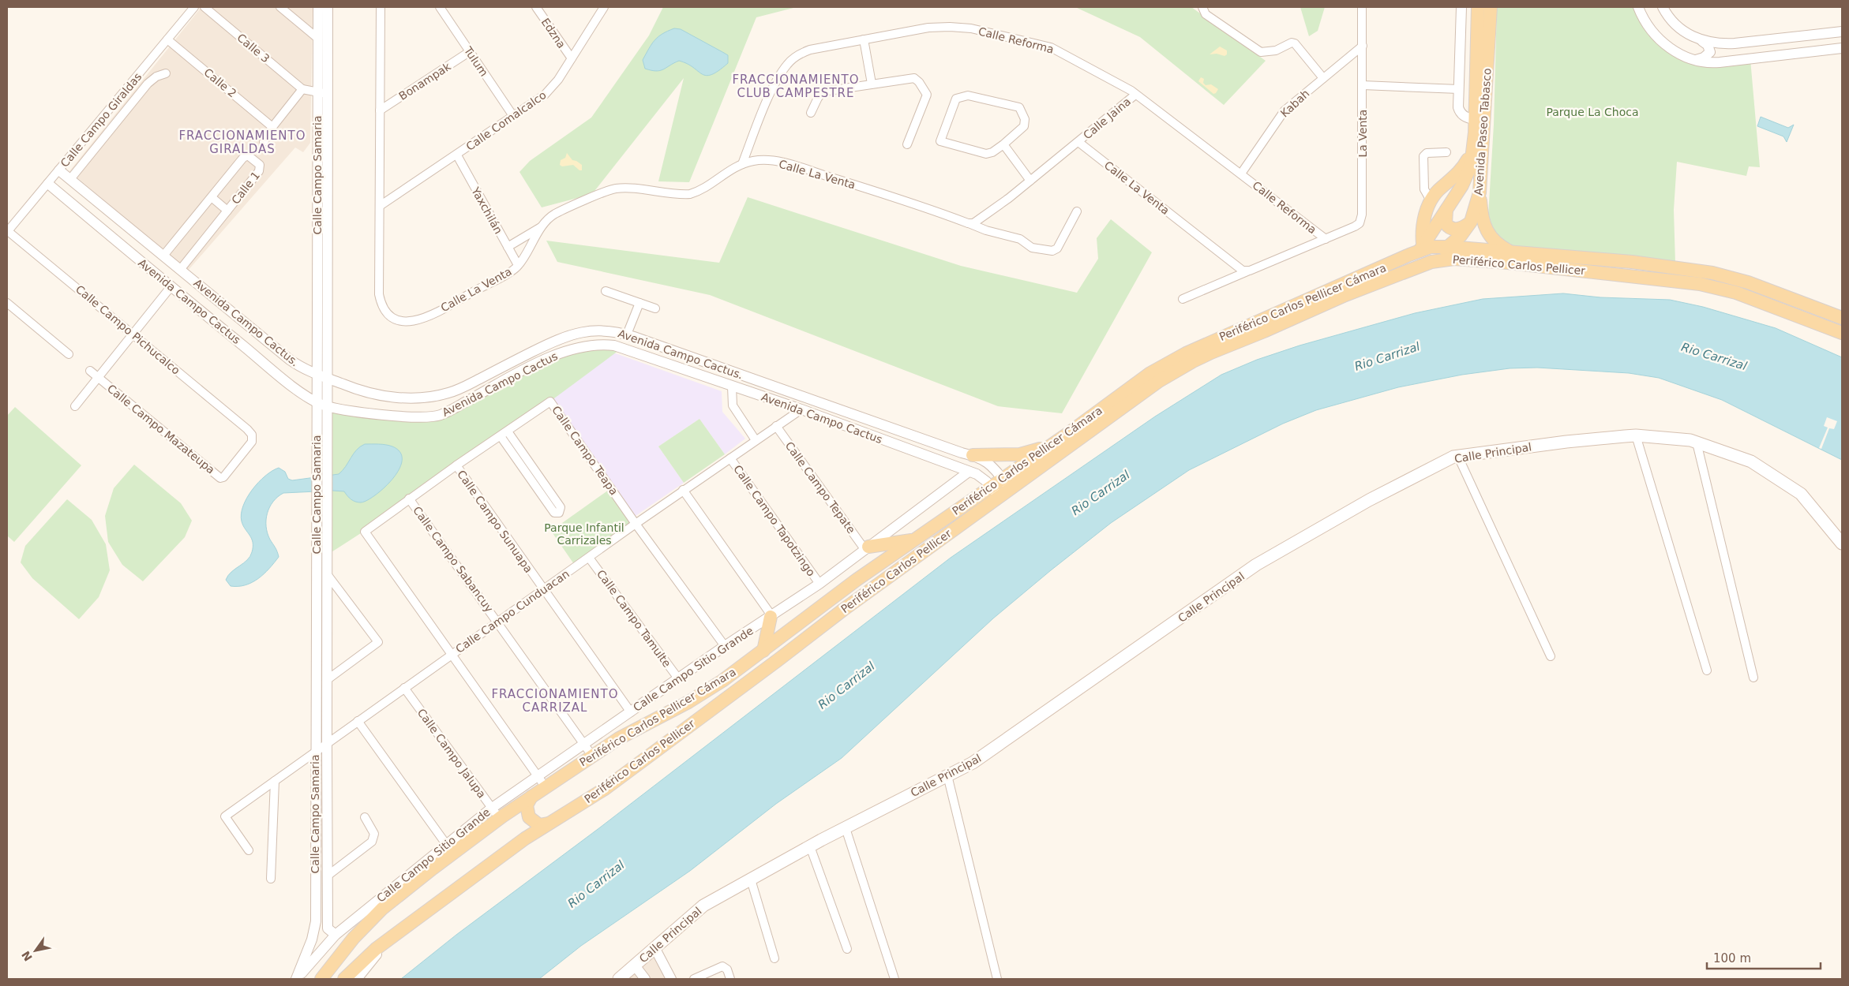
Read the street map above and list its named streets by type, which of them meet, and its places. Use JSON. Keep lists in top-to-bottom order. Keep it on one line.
{"streets":{"main road":["Avenida Paseo Tabasco","Periférico Carlos Pellicer","Periférico Carlos Pellicer Cámara","Calle Principal"],"street":["Edzna","Calle Reforma","Calle 3","Tulum","Bonampak","Calle 2","Kabah","Calle Jaina","Calle Campo Giraldas","Calle Comalcalco","La Venta","Calle La Venta","Calle Campo Samaria","Calle 1","Yaxchilán","Avenida Campo Cactus","Avenida Campo Cactus.","Calle Campo Pichucalco","Calle Campo Mazateupa","Calle Campo Teapa","Calle Campo Tepate","Calle Campo Tapotzingo","Calle Campo Sunuapa","Calle Campo Sabancuy","Calle Campo Cunduacan","Calle Campo Tamulte","Calle Campo Sitio Grande","Calle Campo Jalupa"]},"crossings":[["Edzna","Calle Comalcalco"],["Calle Reforma","Kabah"],["Calle Reforma","Calle Jaina"],["Calle Reforma","La Venta"],["Calle Reforma","Calle La Venta"],["Tulum","Bonampak"],["Tulum","Calle Comalcalco"],["Bonampak","Calle La Venta"],["Calle 2","Calle Campo Giraldas"],["Kabah","La Venta"],["Calle Jaina","Calle La Venta"],["Calle Campo Giraldas","Avenida Campo Cactus"],["Calle Campo Giraldas","Avenida Campo Cactus."],["Calle Campo Giraldas","Calle Campo Pichucalco"],["Calle Comalcalco","Calle La Venta"],["Calle Comalcalco","Yaxchilán"],["Avenida Paseo Tabasco","Periférico Carlos Pellicer"],["Avenida Paseo Tabasco","Periférico Carlos Pellicer Cámara"],["Calle La Venta","Yaxchilán"],["Calle Campo Samaria","Avenida Campo Cactus"],["Calle Campo Samaria","Avenida Campo Cactus."],["Calle Campo Samaria","Calle Campo Cunduacan"],["Calle Campo Samaria","Calle Campo Sitio Grande"],["Calle 1","Avenida Campo Cactus."],["Periférico Carlos Pellicer","Avenida Campo Cactus"],["Periférico Carlos Pellicer","Periférico Carlos Pellicer Cámara"],["Periférico Carlos Pellicer","Avenida Campo Cactus."],["Avenida Campo Cactus","Periférico Carlos Pellicer Cámara"],["Avenida Campo Cactus","Calle Campo Cunduacan"],["Avenida Campo Cactus","Calle Campo Sitio Grande"],["Periférico Carlos Pellicer Cámara","Avenida Campo Cactus."],["Periférico Carlos Pellicer Cámara","Calle Campo Sabancuy"],["Periférico Carlos Pellicer Cámara","Calle Campo Sitio Grande"],["Periférico Carlos Pellicer Cámara","Calle Campo Jalupa"],["Calle Campo Pichucalco","Calle Campo Mazateupa"],["Calle Campo Teapa","Calle Campo Sunuapa"],["Calle Campo Teapa","Calle Campo Sabancuy"],["Calle Campo Teapa","Calle Campo Cunduacan"],["Calle Campo Teapa","Calle Campo Sitio Grande"],["Calle Campo Tepate","Calle Campo Cunduacan"],["Calle Campo Tepate","Calle Campo Sitio Grande"],["Calle Campo Tapotzingo","Calle Campo Cunduacan"],["Calle Campo Tapotzingo","Calle Campo Sitio Grande"],["Calle Campo Sunuapa","Calle Campo Cunduacan"],["Calle Campo Sunuapa","Calle Campo Sitio Grande"],["Calle Campo Sabancuy","Calle Campo Cunduacan"],["Calle Campo Sabancuy","Calle Campo Sitio Grande"],["Calle Campo Cunduacan","Calle Campo Tamulte"],["Calle Campo Cunduacan","Calle Campo Jalupa"],["Calle Campo Tamulte","Calle Campo Sitio Grande"],["Calle Campo Sitio Grande","Calle Campo Jalupa"]],"districts":["FRACCIONAMIENTO CLUB CAMPESTRE","FRACCIONAMIENTO GIRALDAS","FRACCIONAMIENTO CARRIZAL"],"water":["Rio Carrizal"],"parks":["Parque La Choca","Parque Infantil Carrizales"],"scale_bar":"100 m","north":"bottom left"}
